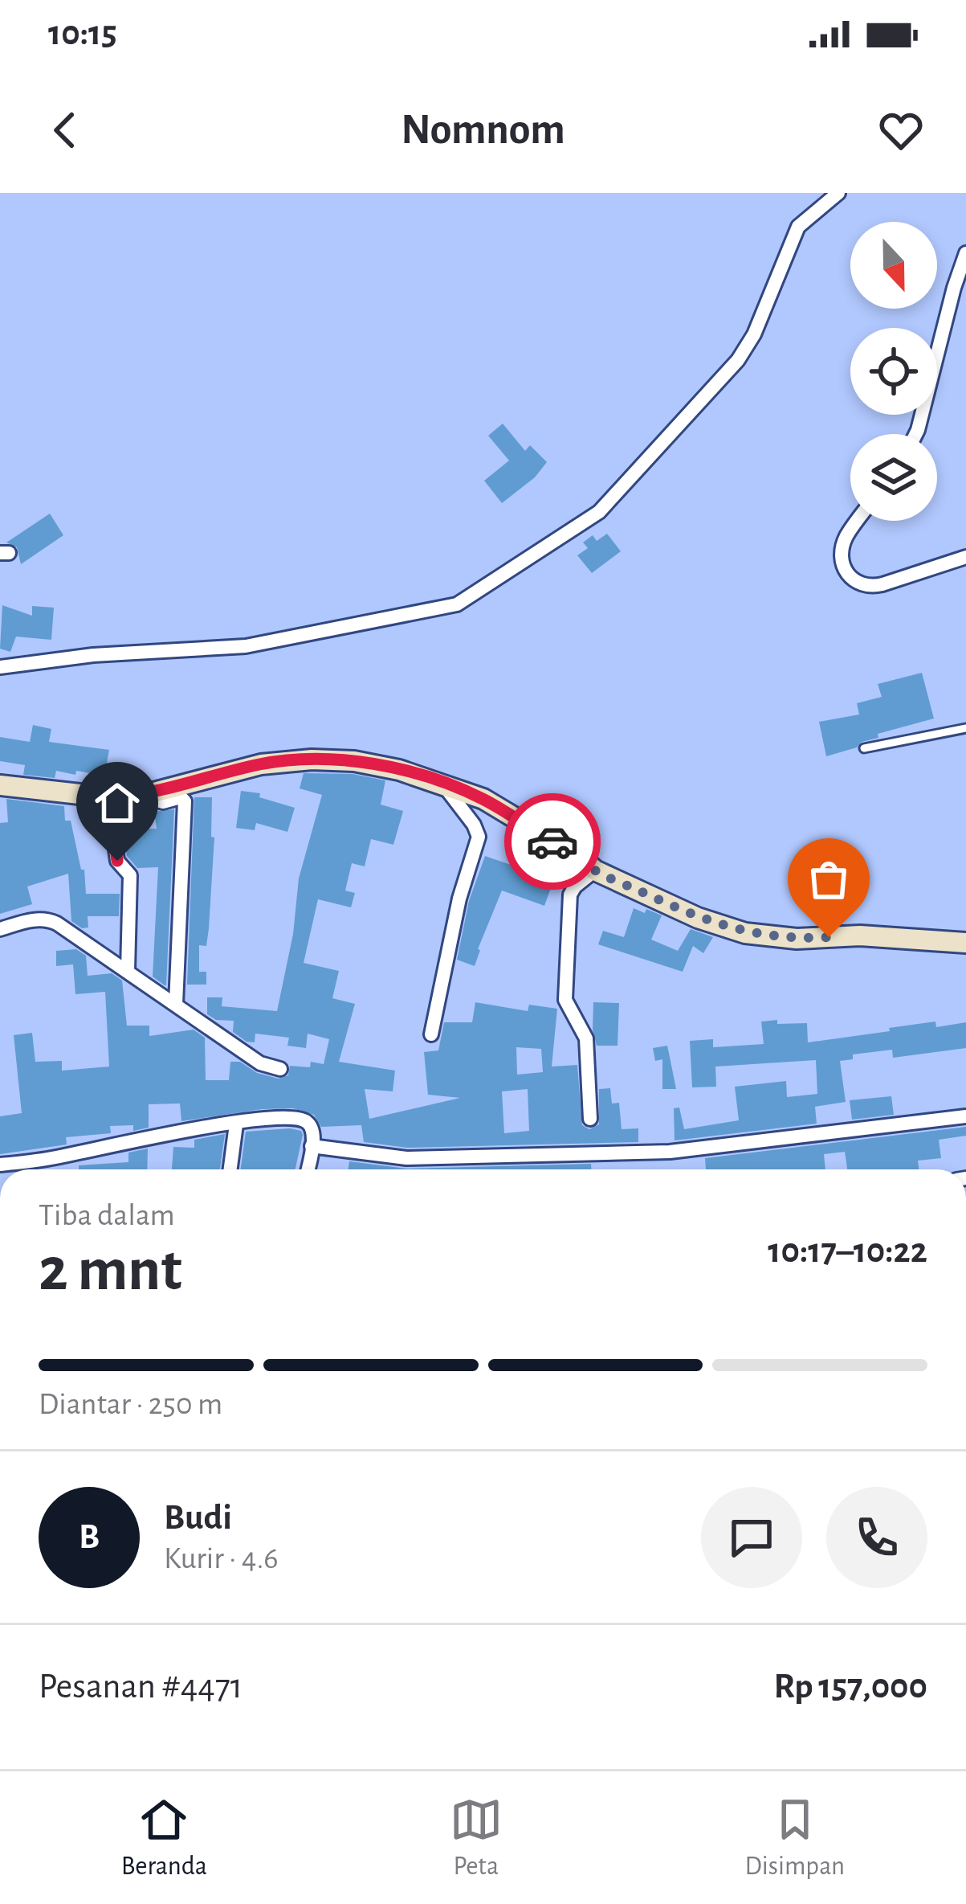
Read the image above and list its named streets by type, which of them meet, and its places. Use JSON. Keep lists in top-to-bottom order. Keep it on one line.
{"north":"bottom","page":{"status":"10:15","header":"Nomnom","heading":["2 mnt","Tiba dalam","10:17–10:22"],"panel":["Budi","Kurir · 4.6","Pesanan #4471","Rp 157,000"],"bar":"Diantar · 250 m","round":"B","tabs":["Beranda","Peta","Disimpan"]}}
